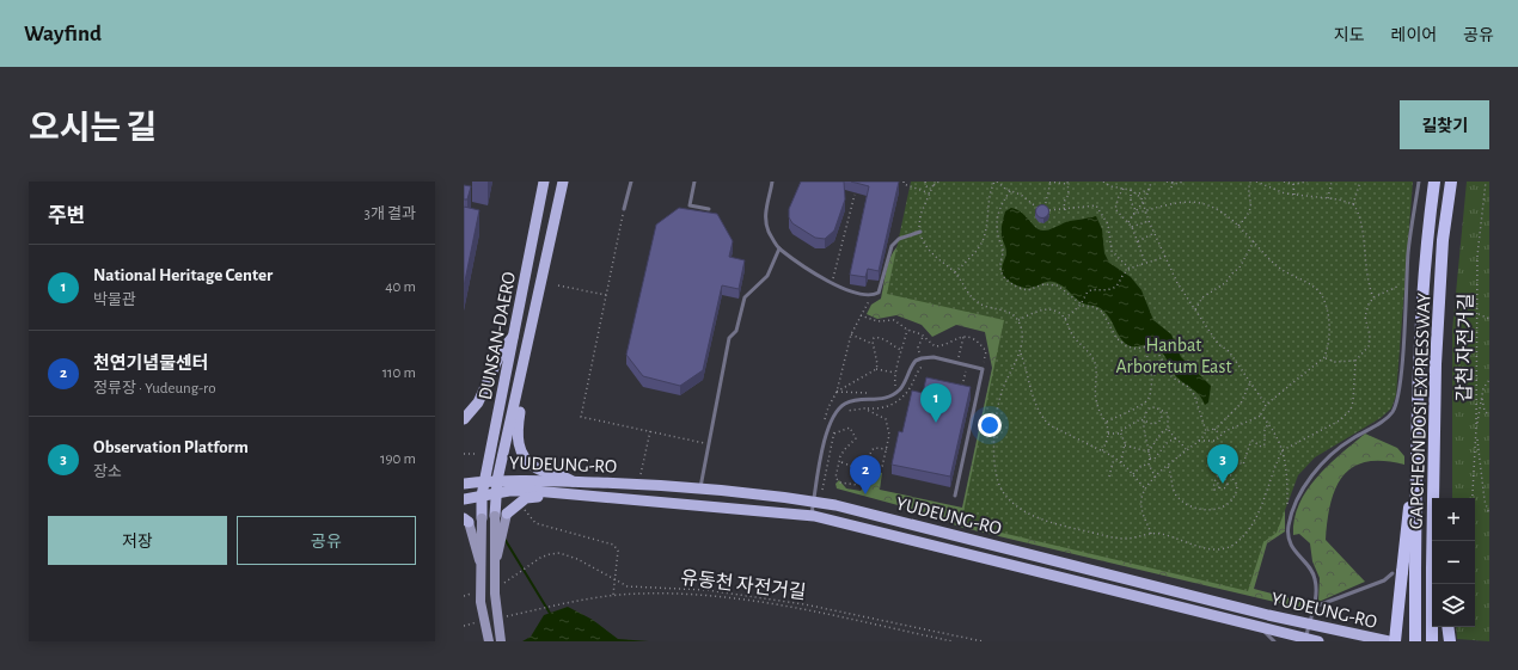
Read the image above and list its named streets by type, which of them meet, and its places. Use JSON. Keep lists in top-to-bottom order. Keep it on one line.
{"streets":{"highway":["GAPCHEONDOSI EXPRESSWAY"],"main road":["DUNSAN-DAERO","YUDEUNG-RO"],"path":["갑천 자전거길","유동천 자전거길"]},"crossings":[["DUNSAN-DAERO","YUDEUNG-RO"]],"parks":["Hanbat Arboretum East"],"page":{"header":"Wayfind","nav":["지도","레이어","공유"],"title":"오시는 길","buttons":["길찾기",["저장","공유"]],"heading":["주변","3개 결과"],"list":[{"mark":"1","name":"National Heritage Center","note":"박물관","value":"40 m"},{"mark":"2","name":"천연기념물센터","note":"정류장 · Yudeung-ro","value":"110 m"},{"mark":"3","name":"Observation Platform","note":"장소","value":"190 m"}],"pins":["1","3","2"],"map_buttons":["+","−"]}}
